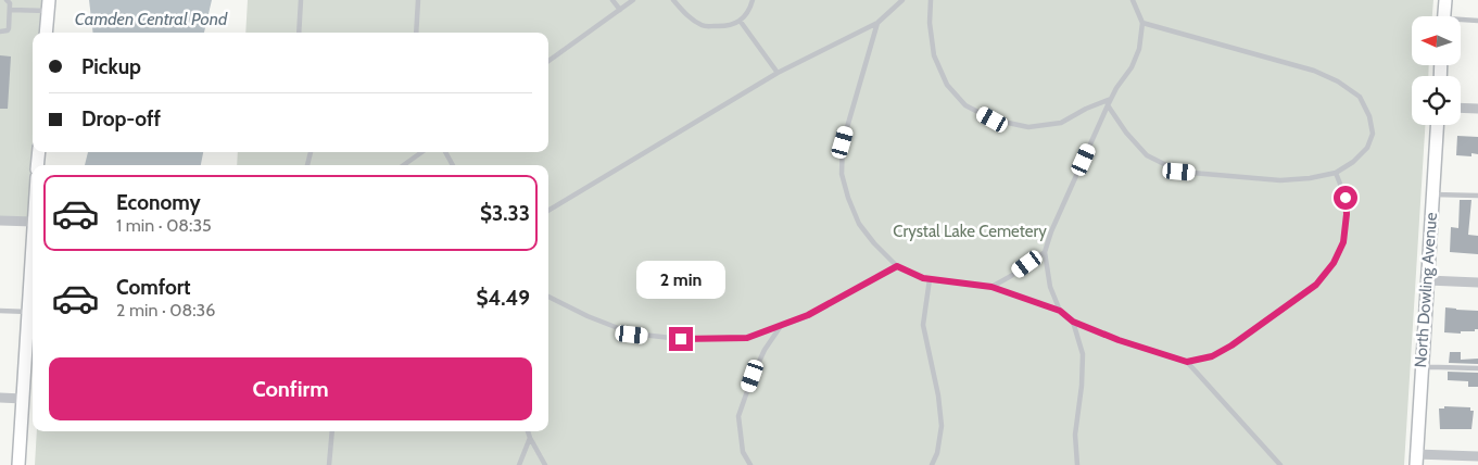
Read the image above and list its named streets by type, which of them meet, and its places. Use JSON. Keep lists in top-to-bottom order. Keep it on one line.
{"streets":{"street":["North Dowling Avenue"]},"water":["Camden Central Pond"],"parks":["Crystal Lake Cemetery"],"north":"left","page":{"banner":["Pickup","Drop-off"],"list":[{"name":"Economy","note":"1 min · 08:35","value":"$3.33"},{"name":"Comfort","note":"2 min · 08:36","value":"$4.49"}],"bubble":"2 min","buttons":"Confirm"}}
